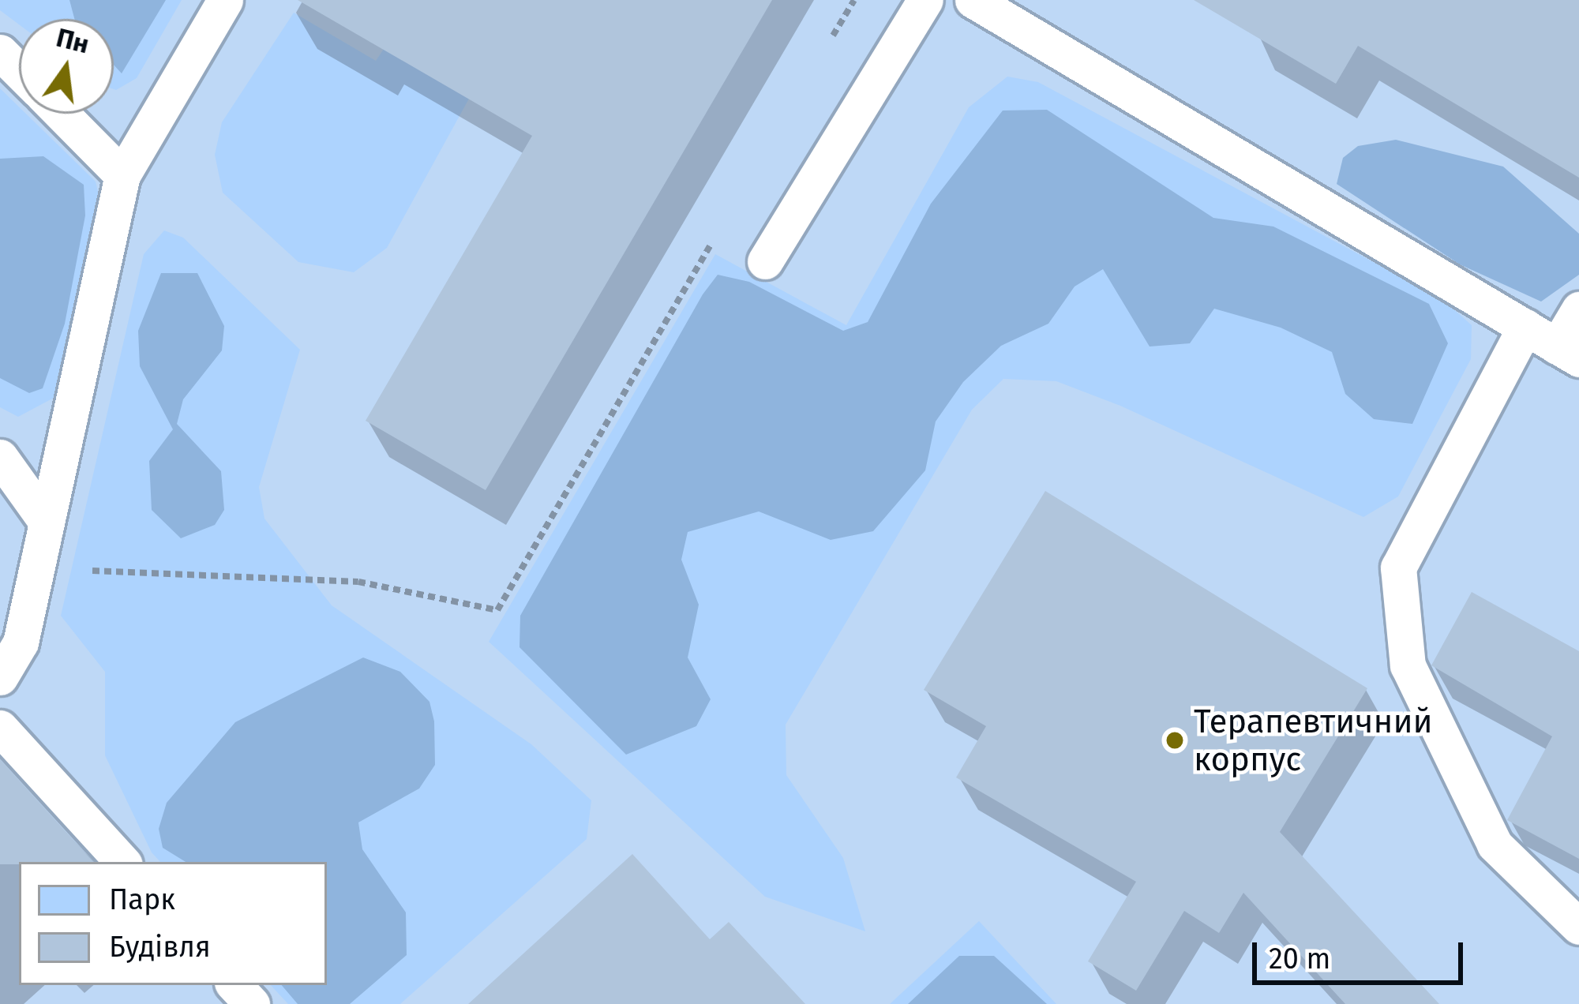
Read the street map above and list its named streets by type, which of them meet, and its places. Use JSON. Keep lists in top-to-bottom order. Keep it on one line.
{"places":["Терапевтичний корпус"],"legend":["Парк","Будівля"],"scale_bar":"20 m","north":"top"}
